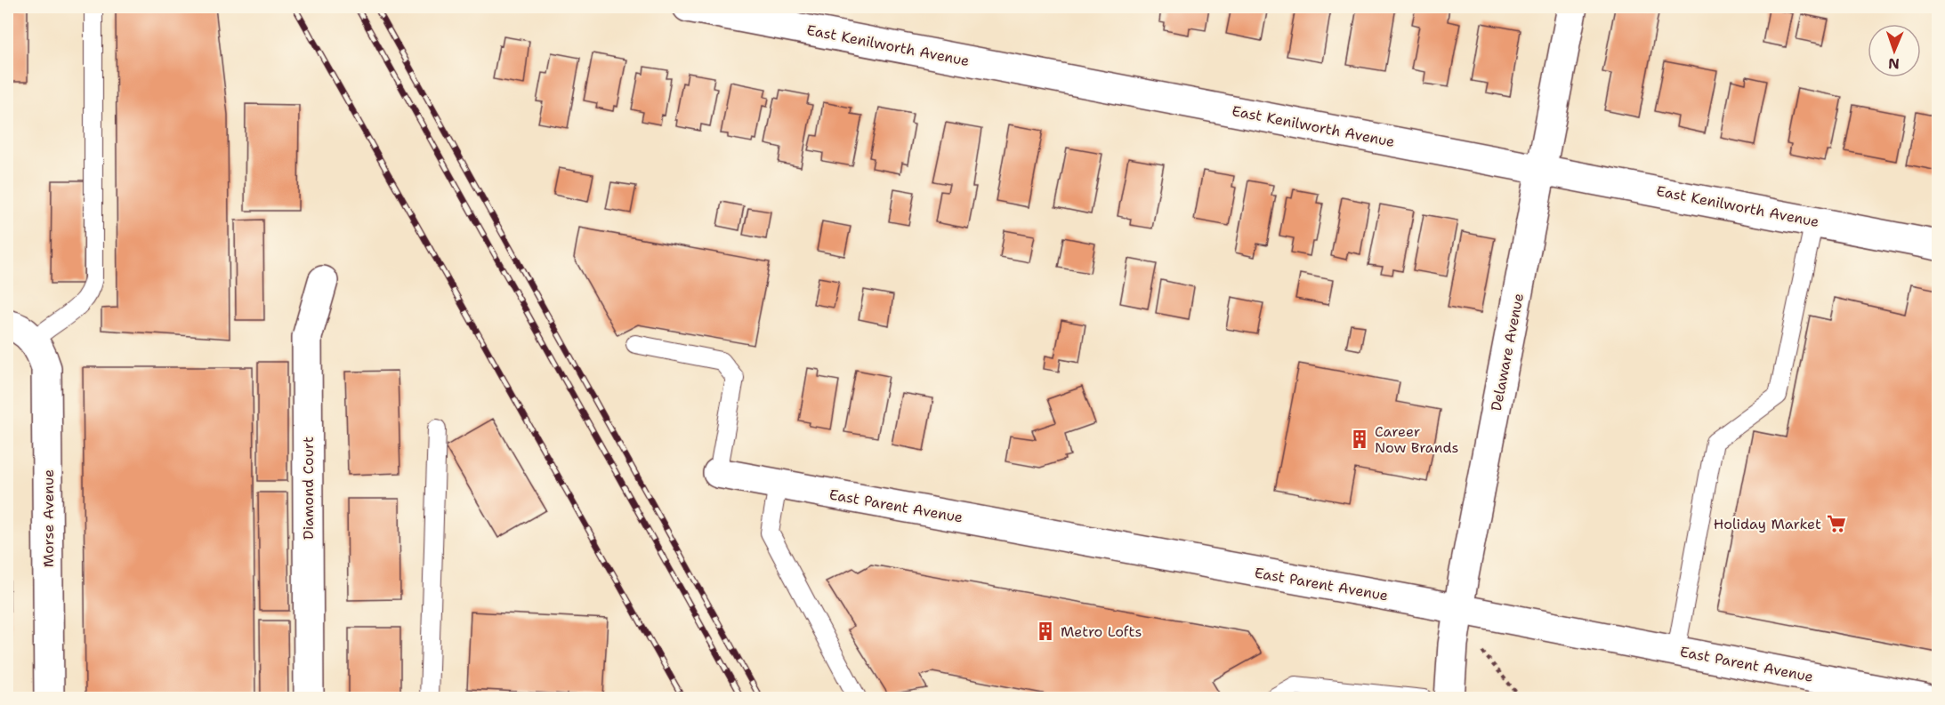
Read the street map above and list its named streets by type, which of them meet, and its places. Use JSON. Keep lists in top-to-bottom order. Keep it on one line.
{"streets":{"street":["East Kenilworth Avenue","Delaware Avenue","Diamond Court","East Parent Avenue","Morse Avenue"]},"crossings":[["East Kenilworth Avenue","Delaware Avenue"],["Delaware Avenue","East Parent Avenue"]],"places":{"building":["Career Now Brands","Metro Lofts"],"supermarket":["Holiday Market"]},"north":"bottom"}
